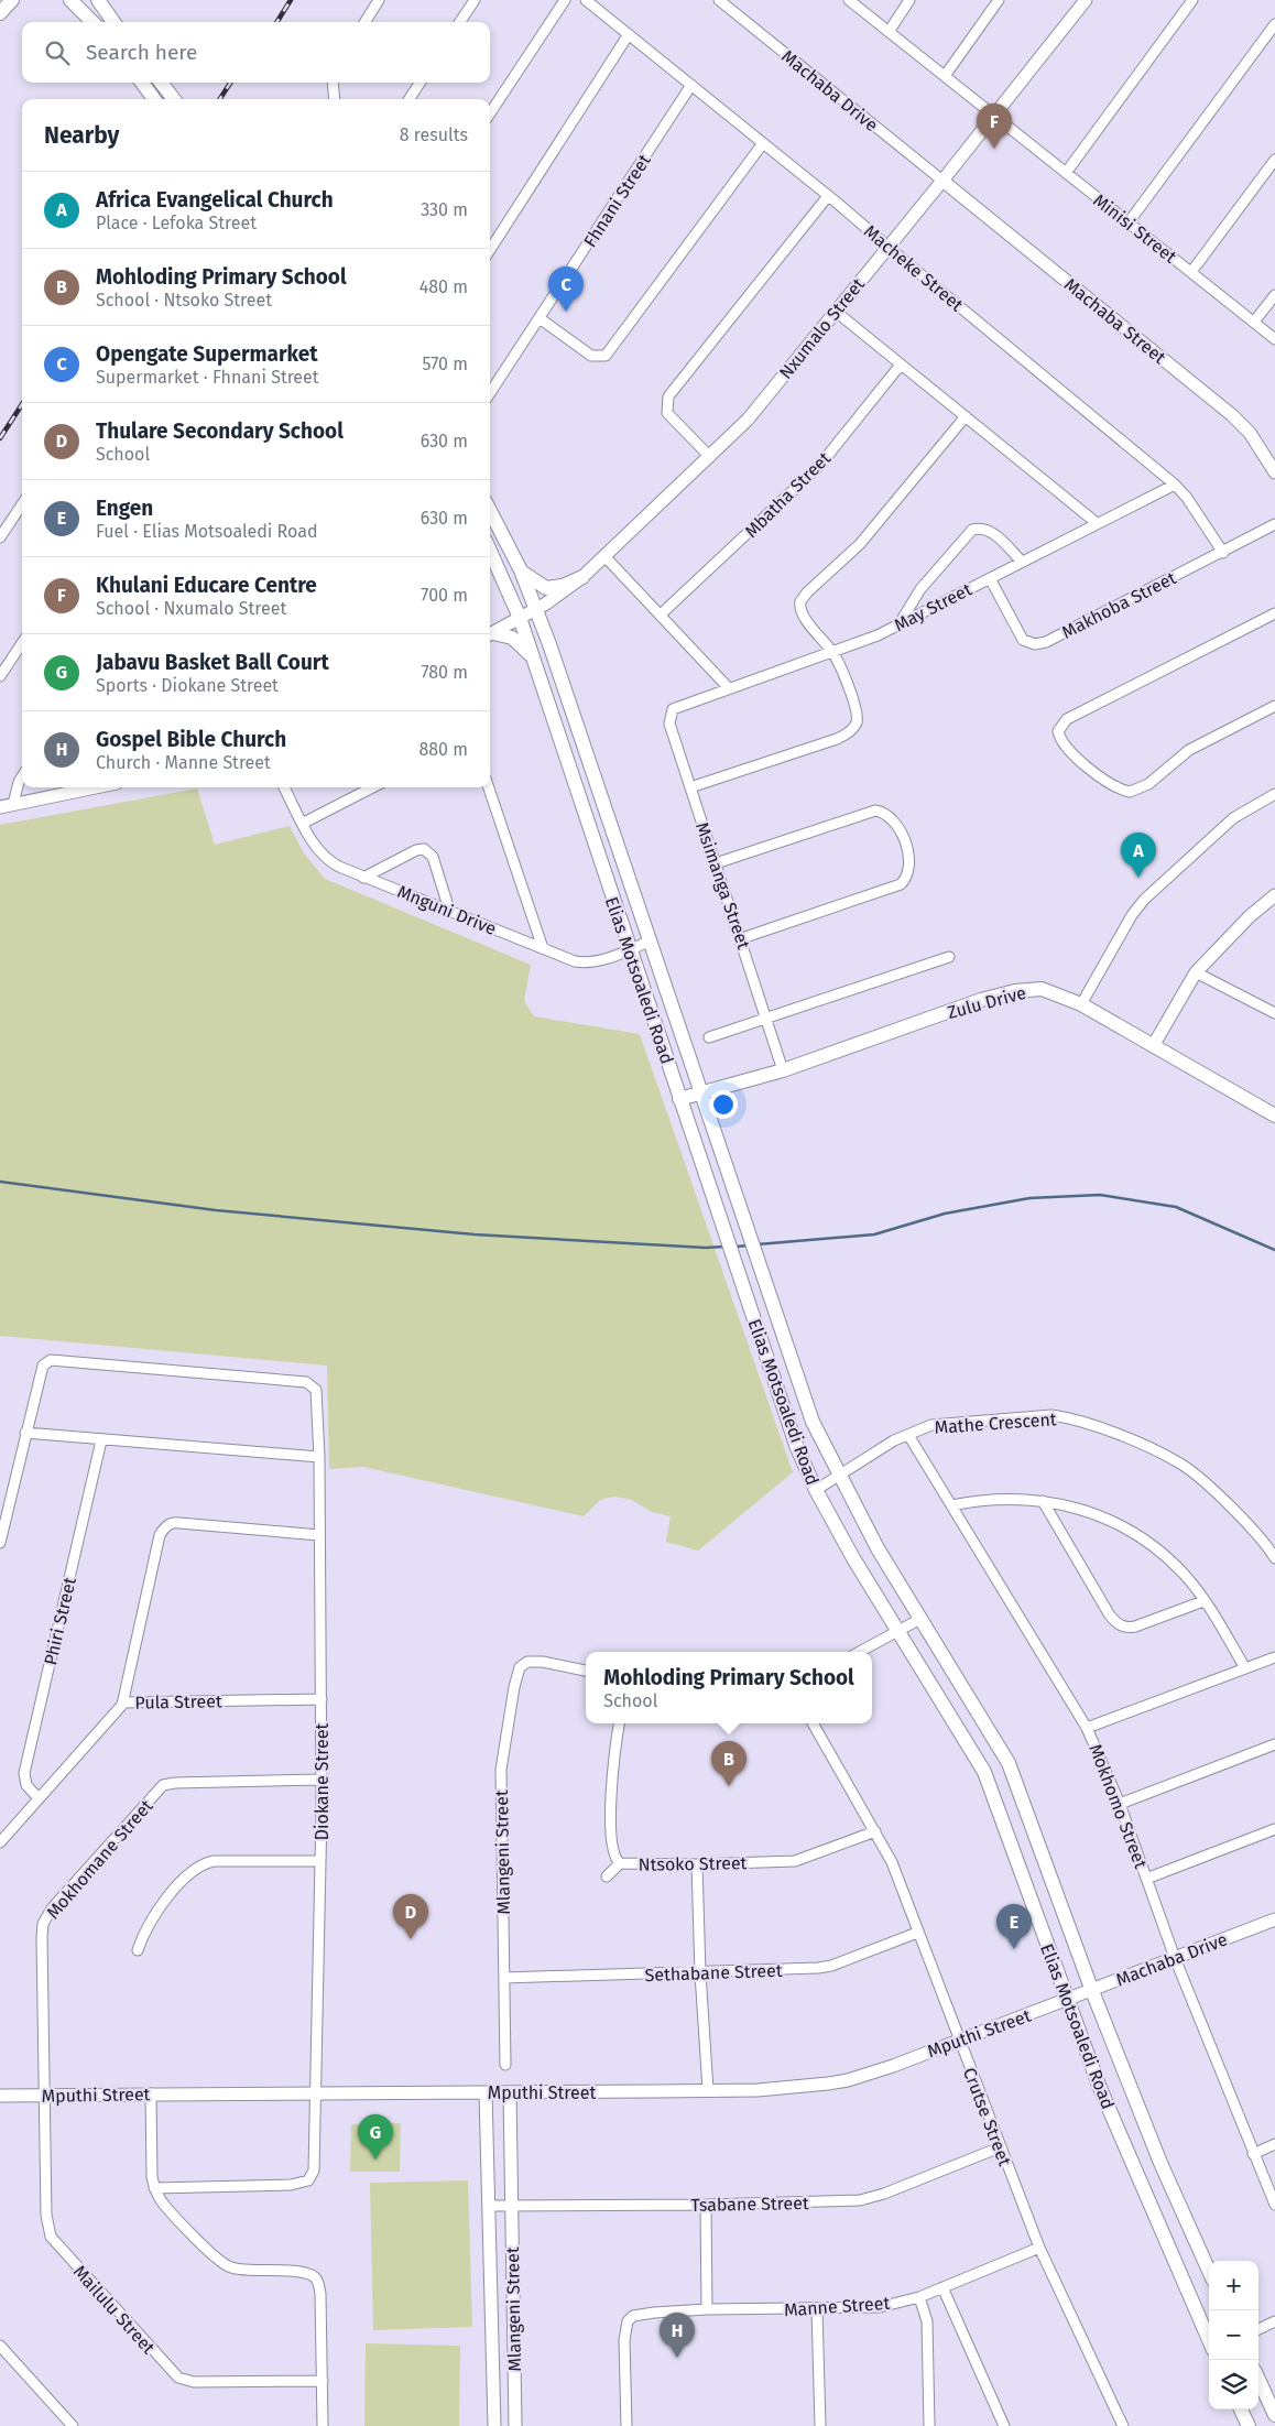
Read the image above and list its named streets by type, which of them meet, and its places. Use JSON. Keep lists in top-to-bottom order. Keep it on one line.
{"streets":{"main road":["Elias Motsoaledi Road","Zulu Drive"],"street":["Machaba Drive","Fhnani Street","Minisi Street","Macheke Street","Machaba Street","Nxumalo Street","Mbatha Street","Makhoba Street","May Street","Msimanga Street","Mnguni Drive","Mathe Crescent","Phiri Street","Pula Street","Diokane Street","Mokhomo Street","Mlangeni Street","Mokhomane Street","Ntsoko Street","Sethabane Street","Mputhi Street","Crutse Street","Tsabane Street","Manne Street","Mailulu Street"]},"crossings":[["Machaba Drive","Machaba Street"],["Machaba Drive","Nxumalo Street"],["Machaba Drive","Elias Motsoaledi Road"],["Machaba Drive","Mokhomo Street"],["Machaba Drive","Mputhi Street"],["Fhnani Street","Macheke Street"],["Minisi Street","Nxumalo Street"],["Macheke Street","Nxumalo Street"],["Macheke Street","Makhoba Street"],["Macheke Street","May Street"],["Machaba Street","Nxumalo Street"],["Nxumalo Street","Elias Motsoaledi Road"],["Makhoba Street","May Street"],["May Street","Msimanga Street"],["Msimanga Street","Zulu Drive"],["Mnguni Drive","Elias Motsoaledi Road"],["Elias Motsoaledi Road","Zulu Drive"],["Elias Motsoaledi Road","Mathe Crescent"],["Elias Motsoaledi Road","Mputhi Street"],["Mathe Crescent","Mokhomo Street"],["Phiri Street","Pula Street"],["Pula Street","Diokane Street"],["Diokane Street","Mokhomane Street"],["Diokane Street","Mputhi Street"],["Mlangeni Street","Sethabane Street"],["Mlangeni Street","Mputhi Street"],["Mlangeni Street","Tsabane Street"],["Mokhomane Street","Mputhi Street"],["Mokhomane Street","Mailulu Street"],["Ntsoko Street","Crutse Street"],["Sethabane Street","Crutse Street"],["Mputhi Street","Crutse Street"],["Mputhi Street","Mailulu Street"],["Crutse Street","Tsabane Street"],["Crutse Street","Manne Street"]],"page":{"search":"Search here","heading":["Nearby","8 results"],"pins":["F","C","A","B","D","E","G","H"],"list":[{"mark":"A","name":"Africa Evangelical Church","note":"Place · Lefoka Street","value":"330 m"},{"mark":"B","name":"Mohloding Primary School","note":"School · Ntsoko Street","value":"480 m"},{"mark":"C","name":"Opengate Supermarket","note":"Supermarket · Fhnani Street","value":"570 m"},{"mark":"D","name":"Thulare Secondary School","note":"School","value":"630 m"},{"mark":"E","name":"Engen","note":"Fuel · Elias Motsoaledi Road","value":"630 m"},{"mark":"F","name":"Khulani Educare Centre","note":"School · Nxumalo Street","value":"700 m"},{"mark":"G","name":"Jabavu Basket Ball Court","note":"Sports · Diokane Street","value":"780 m"},{"mark":"H","name":"Gospel Bible Church","note":"Church · Manne Street","value":"880 m"}],"popup":["Mohloding Primary School","School"],"map_buttons":["+","−"]}}
